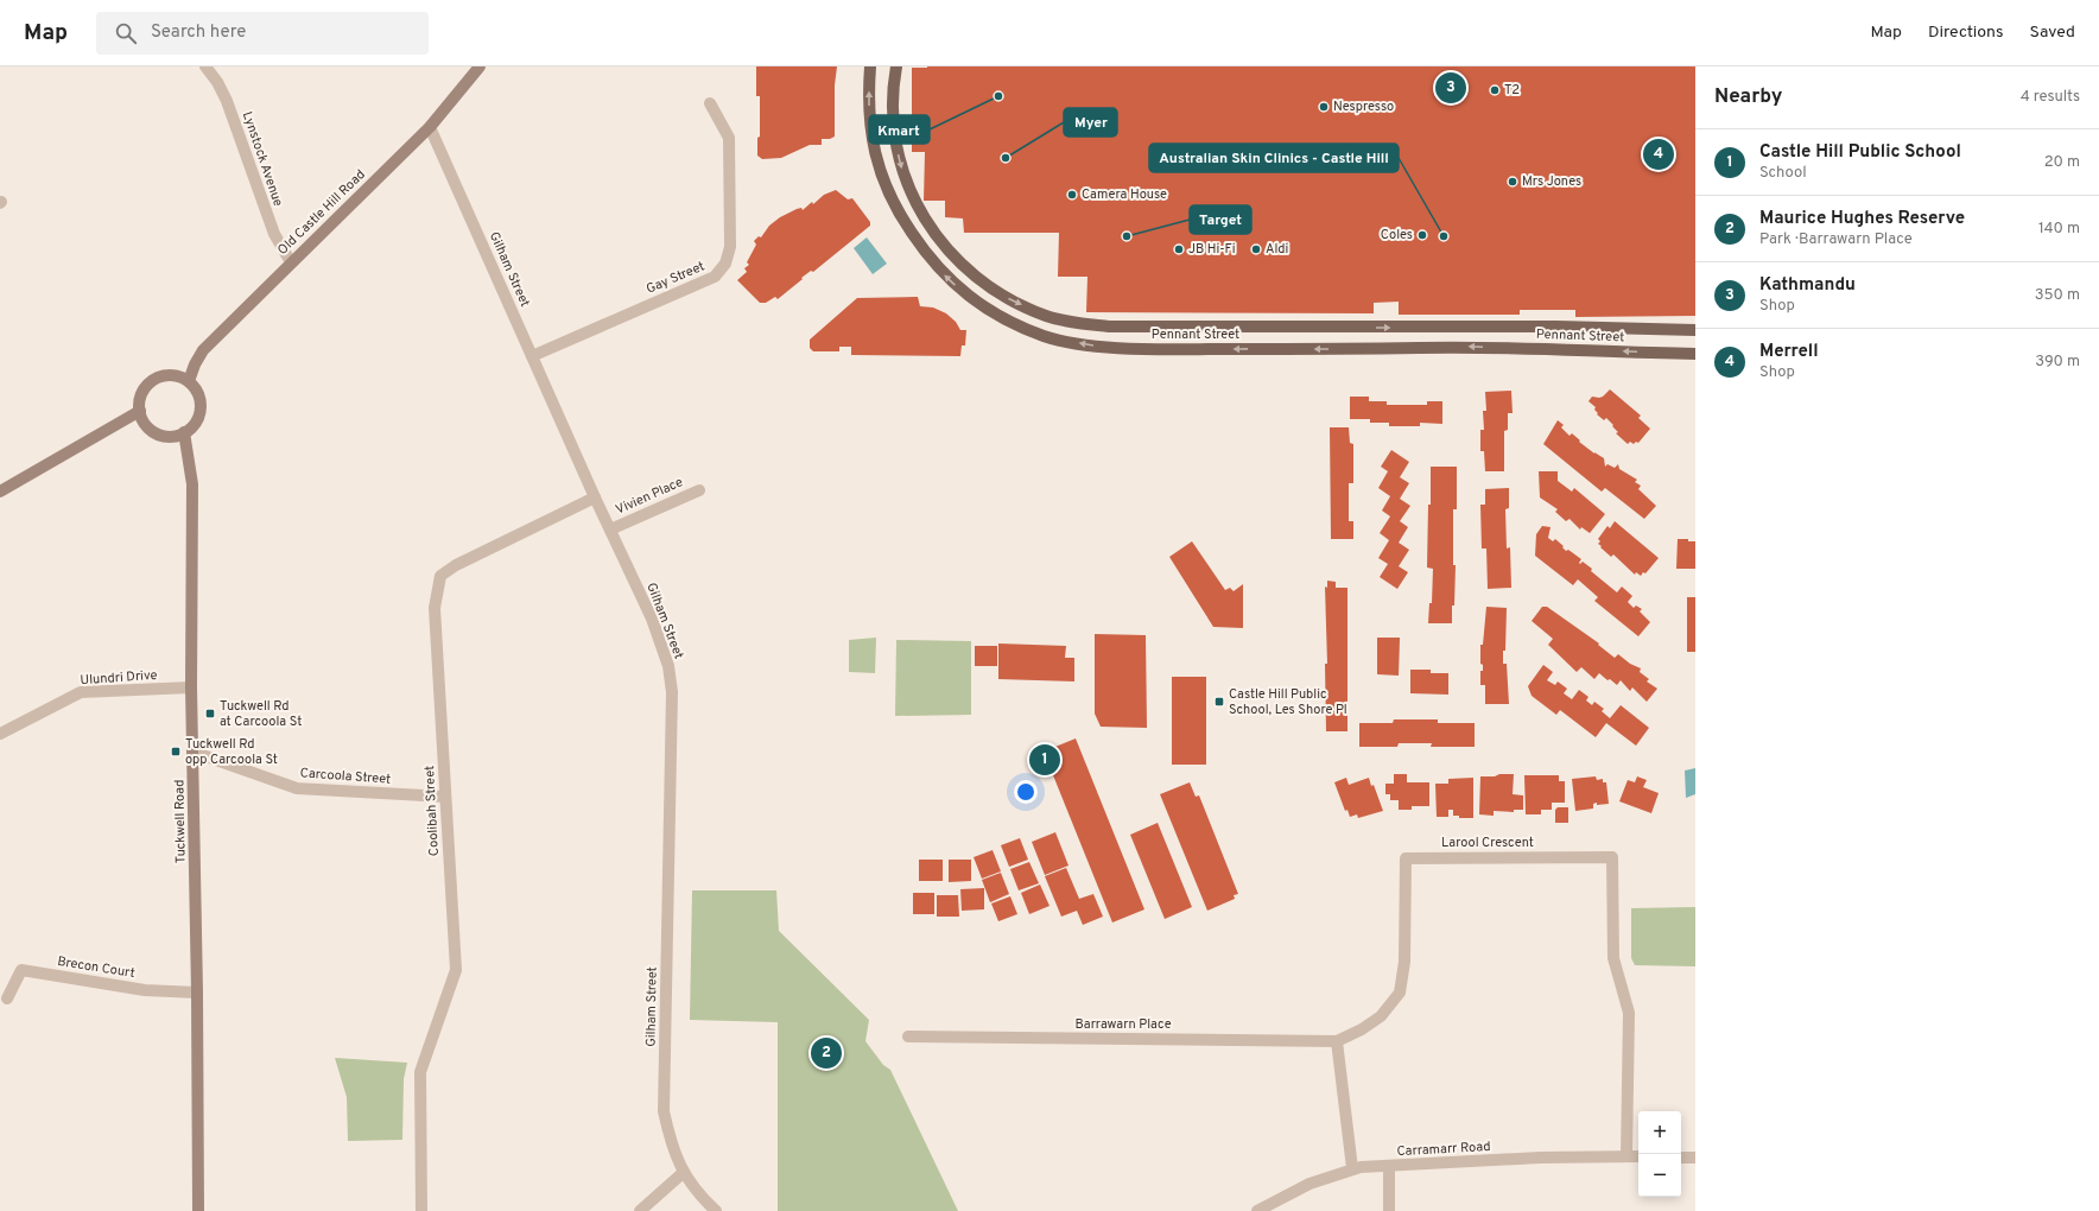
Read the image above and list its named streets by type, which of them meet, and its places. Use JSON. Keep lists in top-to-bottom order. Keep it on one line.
{"streets":{"main road":["Pennant Street"],"street":["Lynstock Avenue","Old Castle Hill Road","Gilham Street","Gay Street","Vivien Place","Ulundri Drive","Carcoola Street","Coolibah Street","Tuckwell Road","Larool Crescent","Brecon Court","Barrawarn Place","Carramarr Road"]},"crossings":[["Lynstock Avenue","Old Castle Hill Road"],["Old Castle Hill Road","Gilham Street"],["Old Castle Hill Road","Tuckwell Road"],["Gilham Street","Gay Street"],["Gilham Street","Vivien Place"],["Gilham Street","Coolibah Street"],["Ulundri Drive","Tuckwell Road"],["Carcoola Street","Coolibah Street"],["Carcoola Street","Tuckwell Road"],["Tuckwell Road","Brecon Court"],["Larool Crescent","Barrawarn Place"],["Larool Crescent","Carramarr Road"]],"places":{"other":["T2","Kmart","Nespresso","Myer","Mrs Jones","Camera House","Coles","Target","Australian Skin Clinics - Castle Hill","JB Hi-Fi","Aldi"],"transit":["Castle Hill Public School, Les Shore Pl","Tuckwell Rd at Carcoola St","Tuckwell Rd opp Carcoola St"]},"page":{"header":"Map","search":"Search here","nav":["Map","Directions","Saved"],"heading":["Nearby","4 results"],"pins":["3","4","1","2"],"list":[{"mark":"1","name":"Castle Hill Public School","note":"School","value":"20 m"},{"mark":"2","name":"Maurice Hughes Reserve","note":"Park · Barrawarn Place","value":"140 m"},{"mark":"3","name":"Kathmandu","note":"Shop","value":"350 m"},{"mark":"4","name":"Merrell","note":"Shop","value":"390 m"}],"map_buttons":["+","−"]}}
